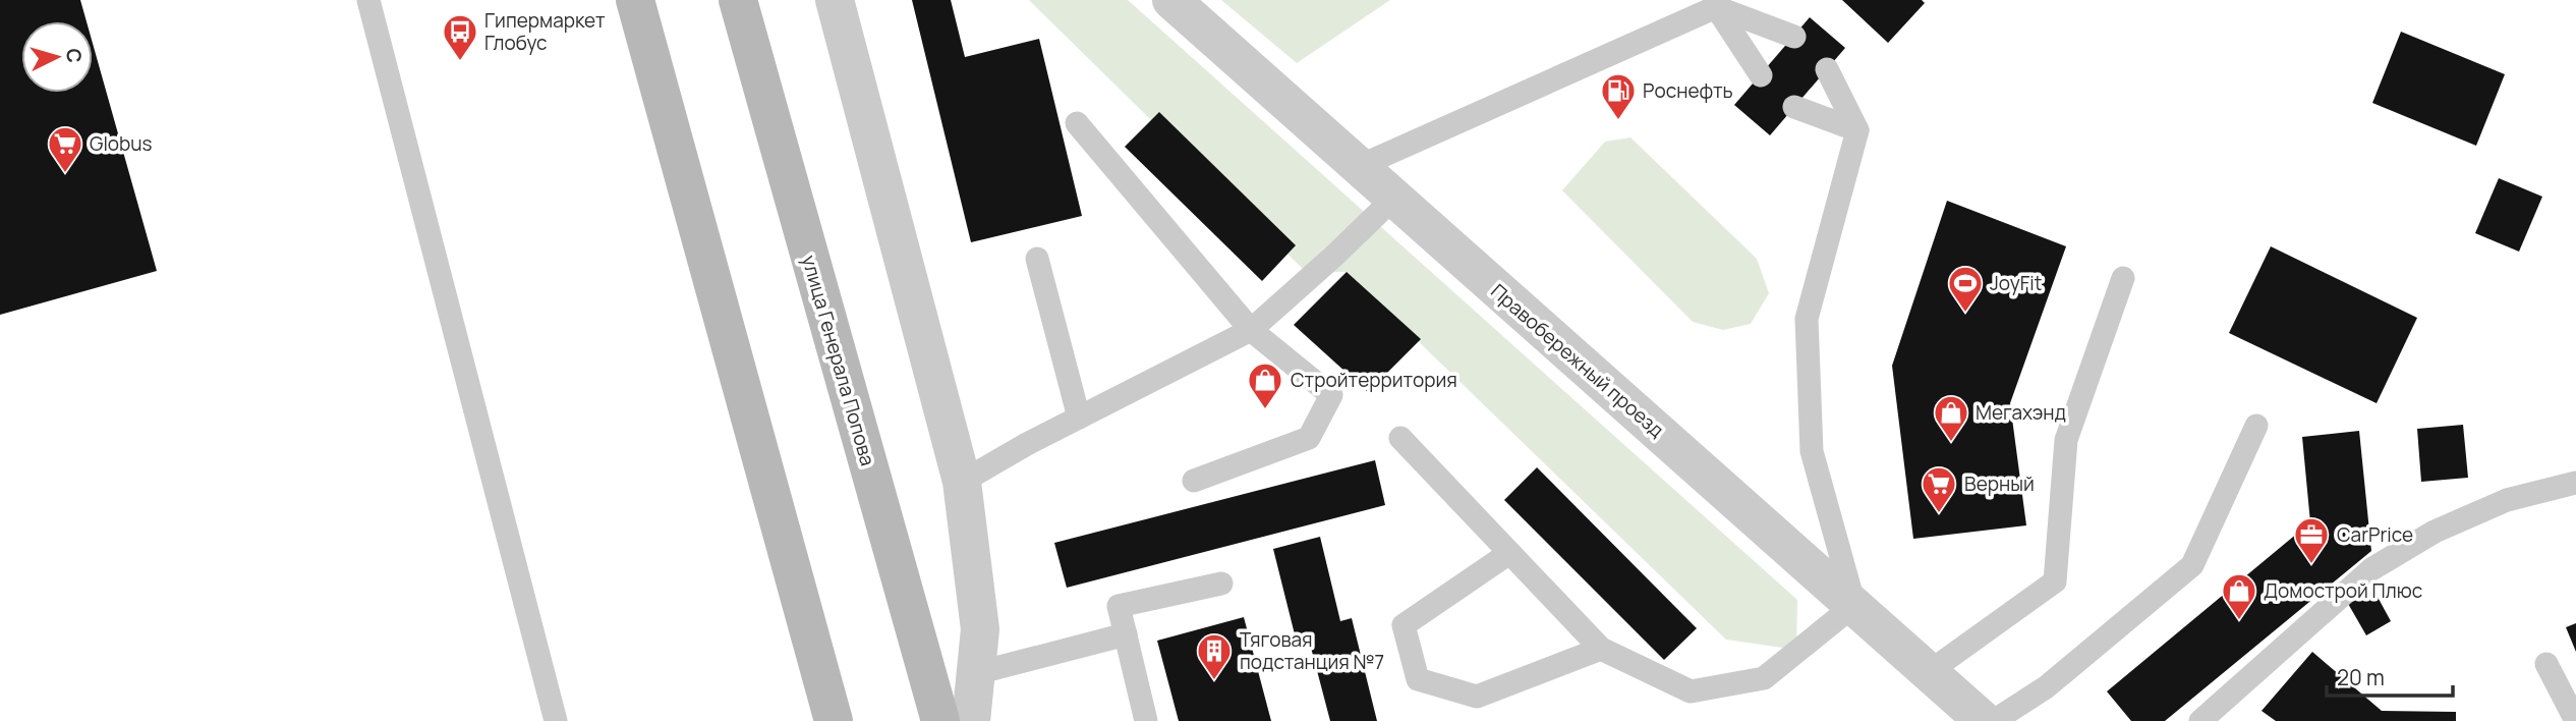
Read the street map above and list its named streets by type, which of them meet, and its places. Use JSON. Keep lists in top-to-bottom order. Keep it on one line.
{"streets":{"main road":["улица Генерала Попова"],"street":["Правобережный проезд"]},"places":{"bus stop":["Гипермаркет Глобус"],"fuel station":["Роснефть"],"supermarket":["Globus","Верный"],"sports":["JoyFit"],"shop":["Стройтерритория","Мегахэнд","Домострой Плюс"],"office":["CarPrice"],"building":["Тяговая подстанция №7"]},"scale_bar":"20 m","north":"right"}
